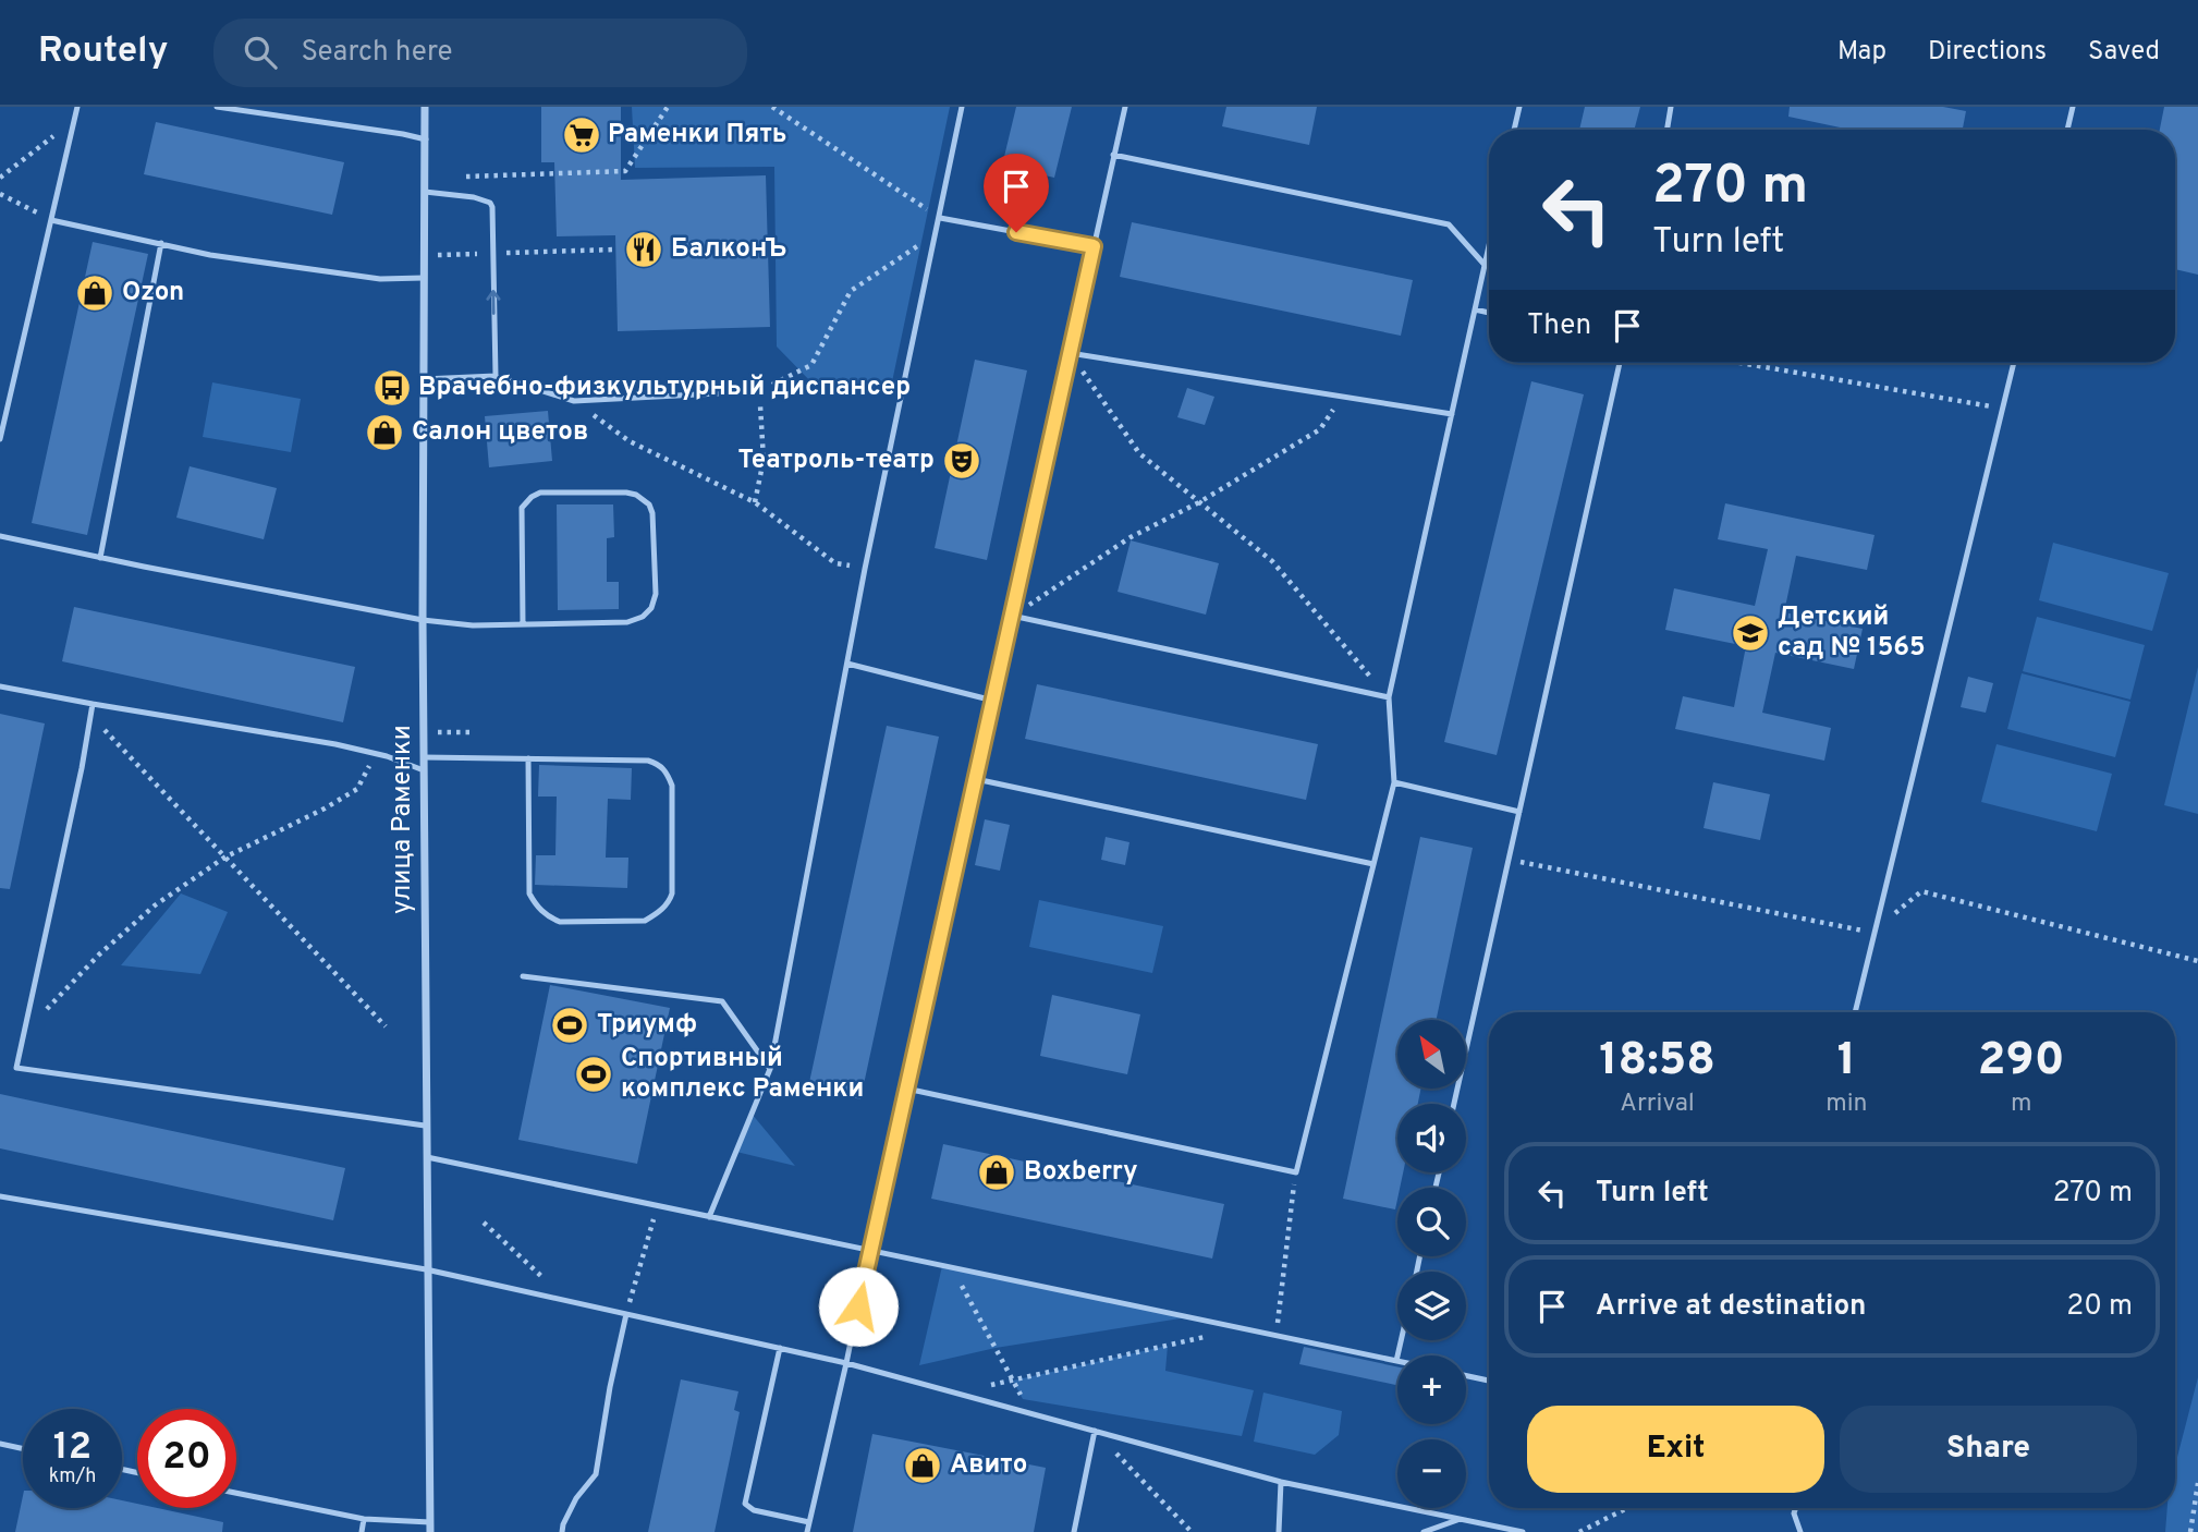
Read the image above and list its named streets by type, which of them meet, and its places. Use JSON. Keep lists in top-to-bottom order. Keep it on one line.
{"streets":{"street":["улица Раменки"]},"places":{"supermarket":["Раменки Пять"],"restaurant":["БалконЪ"],"shop":["Ozon","Салон цветов","Boxberry","Авито"],"bus stop":["Врачебно-физкультурный диспансер"],"theatre":["Театроль-театр"],"school or university":["Детский сад № 1565"],"sports":["Триумф","Спортивный комплекс Раменки"]},"north":"top left","page":{"header":"Routely","search":"Search here","nav":["Map","Directions","Saved"],"turn":["270 m","Turn left"],"then":"Then","eta":["18:58","Arrival","1","min","290","m"],"map_buttons":["+","−"],"list":[{"name":"Turn left","value":"270 m"},{"name":"Arrive at destination","value":"20 m"}],"buttons":["Exit","Share"],"speed":"12 km/h","limit":"20"}}
